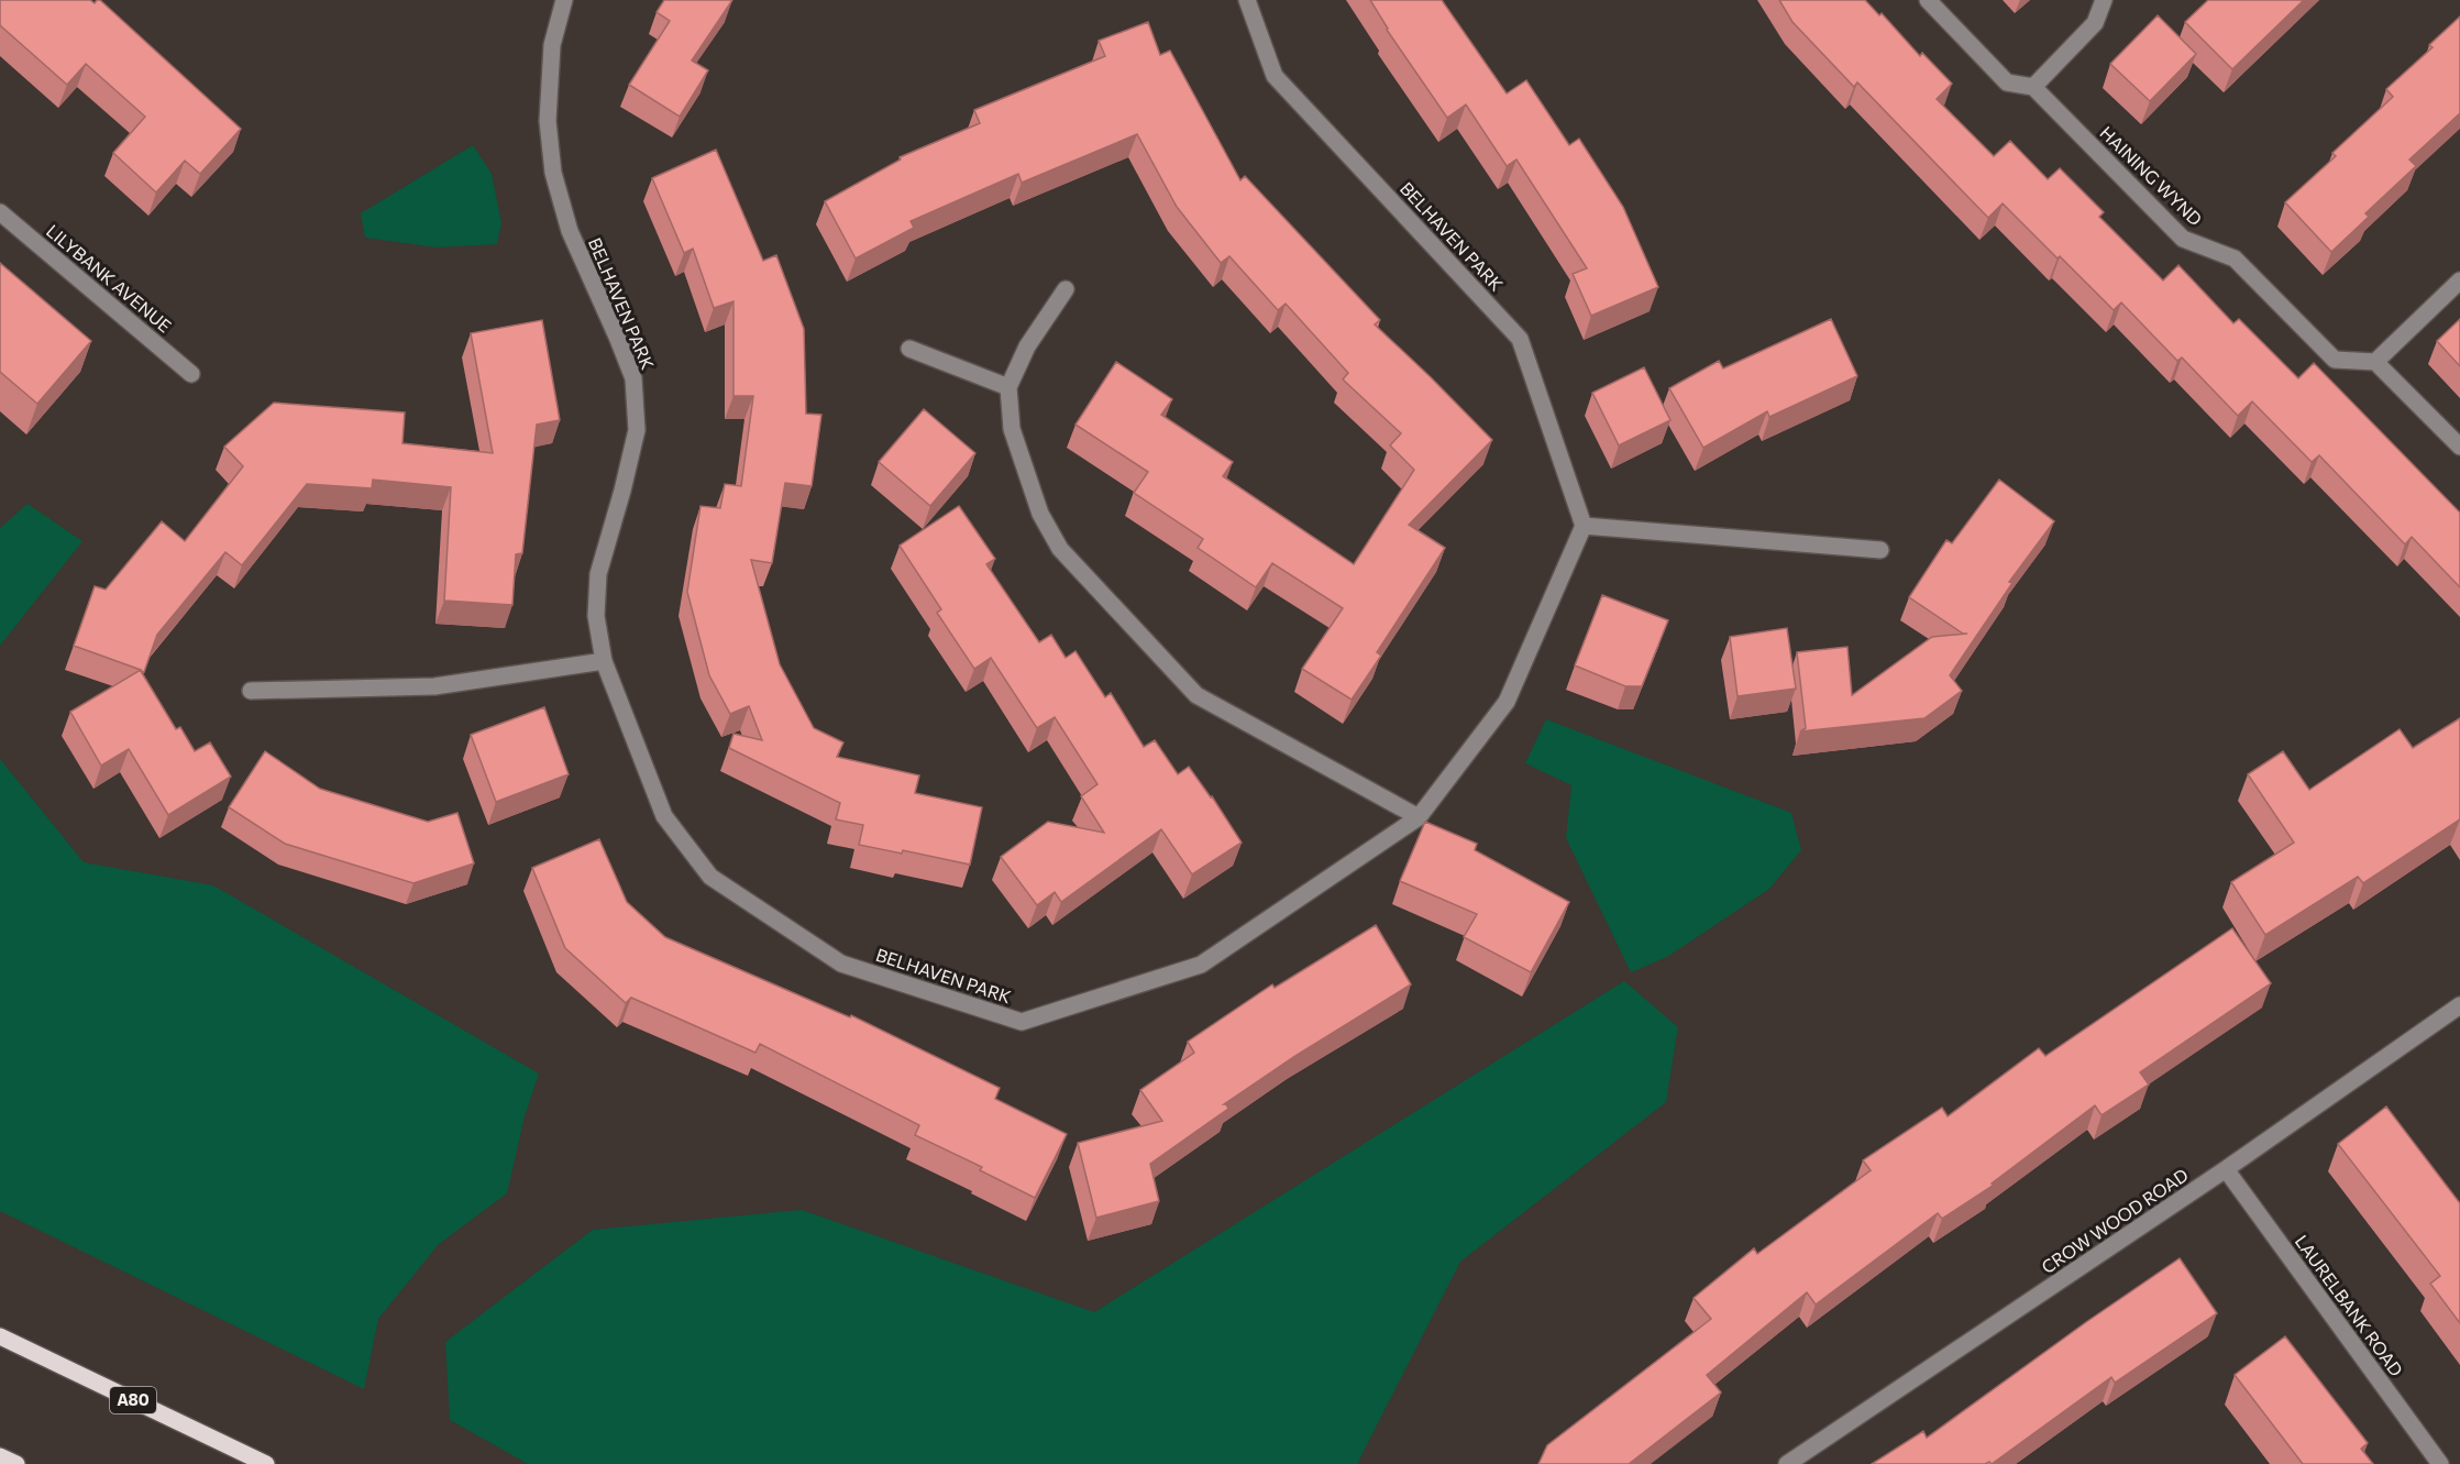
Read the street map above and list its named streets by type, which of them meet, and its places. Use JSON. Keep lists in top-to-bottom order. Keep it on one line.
{"streets":{"main road":["A80"],"street":["HAINING WYND","BELHAVEN PARK","LILYBANK AVENUE","CROW WOOD ROAD","LAURELBANK ROAD"]},"crossings":[["CROW WOOD ROAD","LAURELBANK ROAD"]]}
